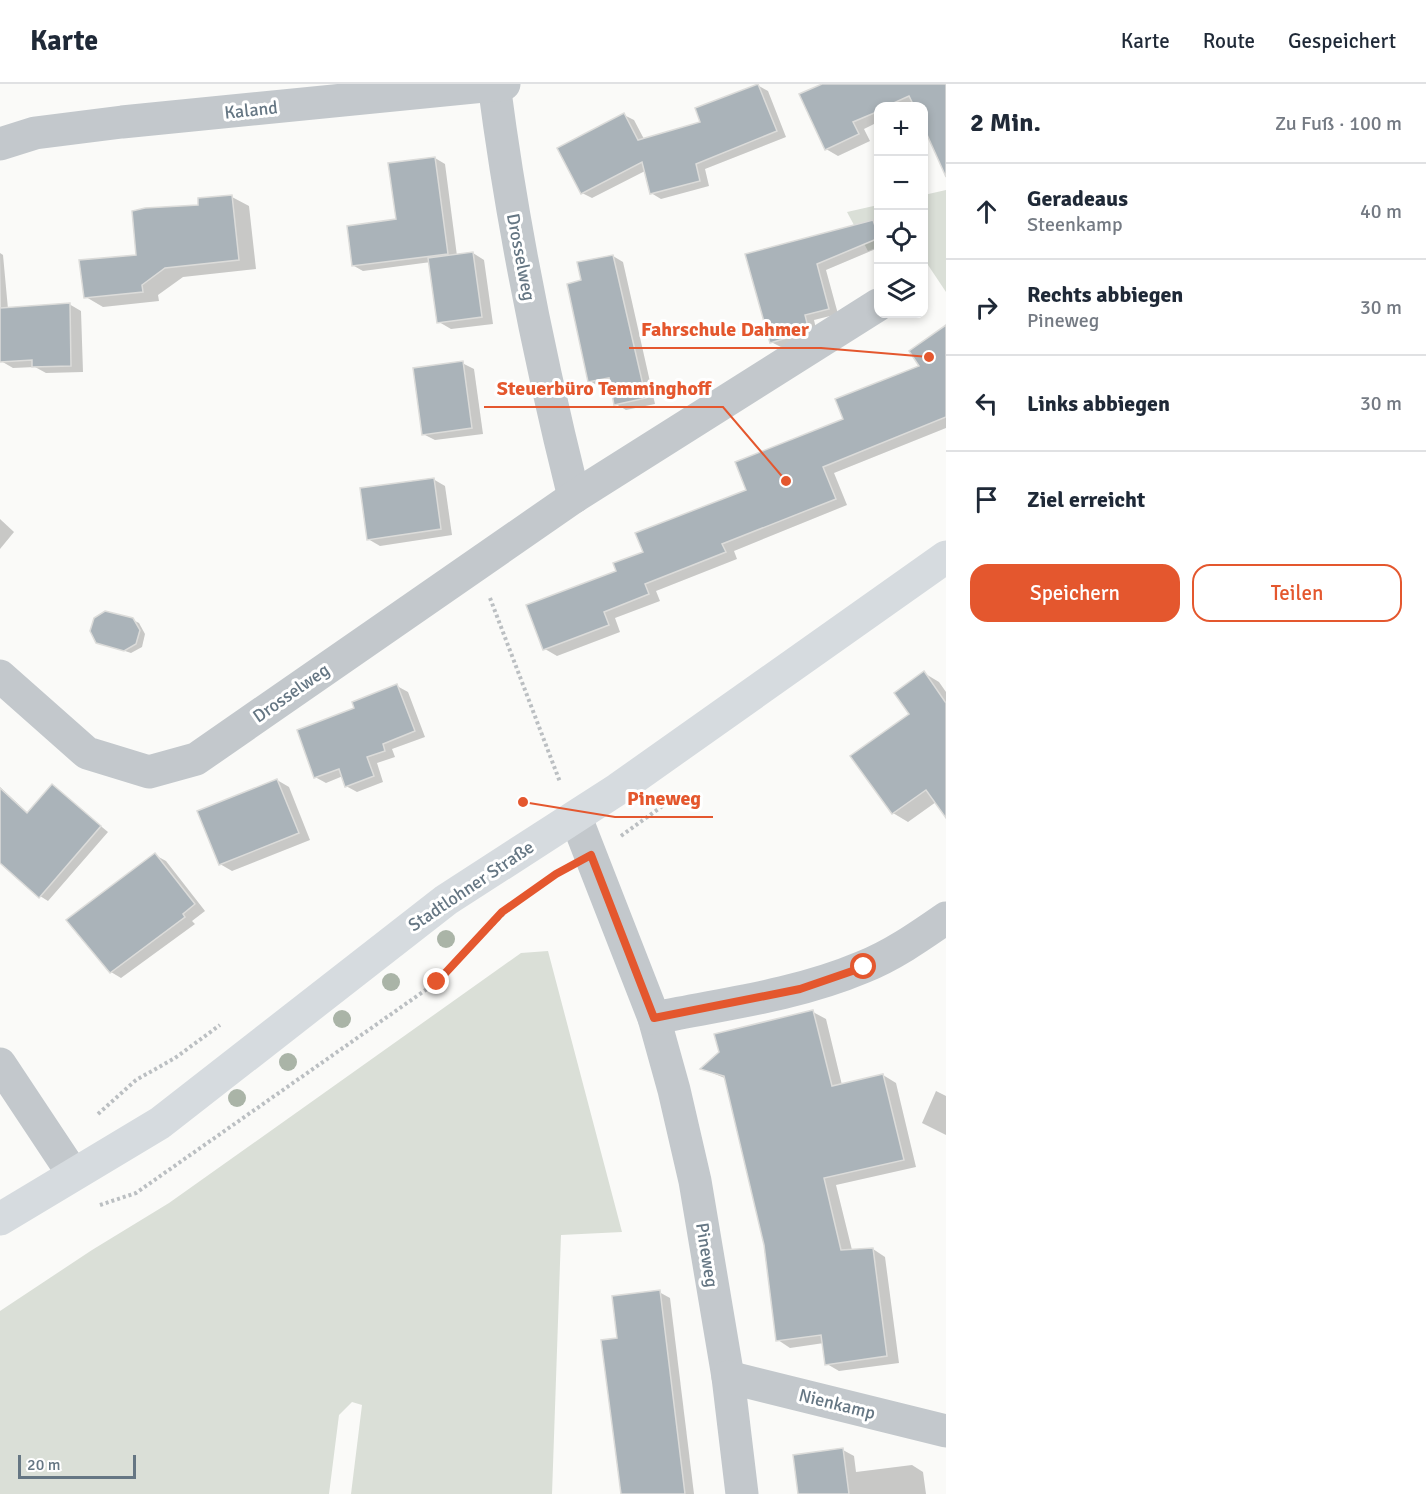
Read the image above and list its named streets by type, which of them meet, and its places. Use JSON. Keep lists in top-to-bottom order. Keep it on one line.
{"streets":{"main road":["Stadtlohner Straße"],"street":["Kaland","Drosselweg","Pineweg","Nienkamp"]},"crossings":[["Kaland","Drosselweg"],["Stadtlohner Straße","Pineweg"],["Pineweg","Nienkamp"]],"places":["Fahrschule Dahmer","Steuerbüro Temminghoff","Pineweg"],"scale_bar":"20 m","page":{"header":"Karte","nav":["Karte","Route","Gespeichert"],"heading":["2 Min.","Zu Fuß · 100 m"],"map_buttons":["+","−"],"list":[["Geradeaus","Steenkamp","40 m"],["Rechts abbiegen","Pineweg","30 m"],["Links abbiegen","30 m"],"Ziel erreicht"],"buttons":["Speichern","Teilen"],"scale":"20 m"}}
